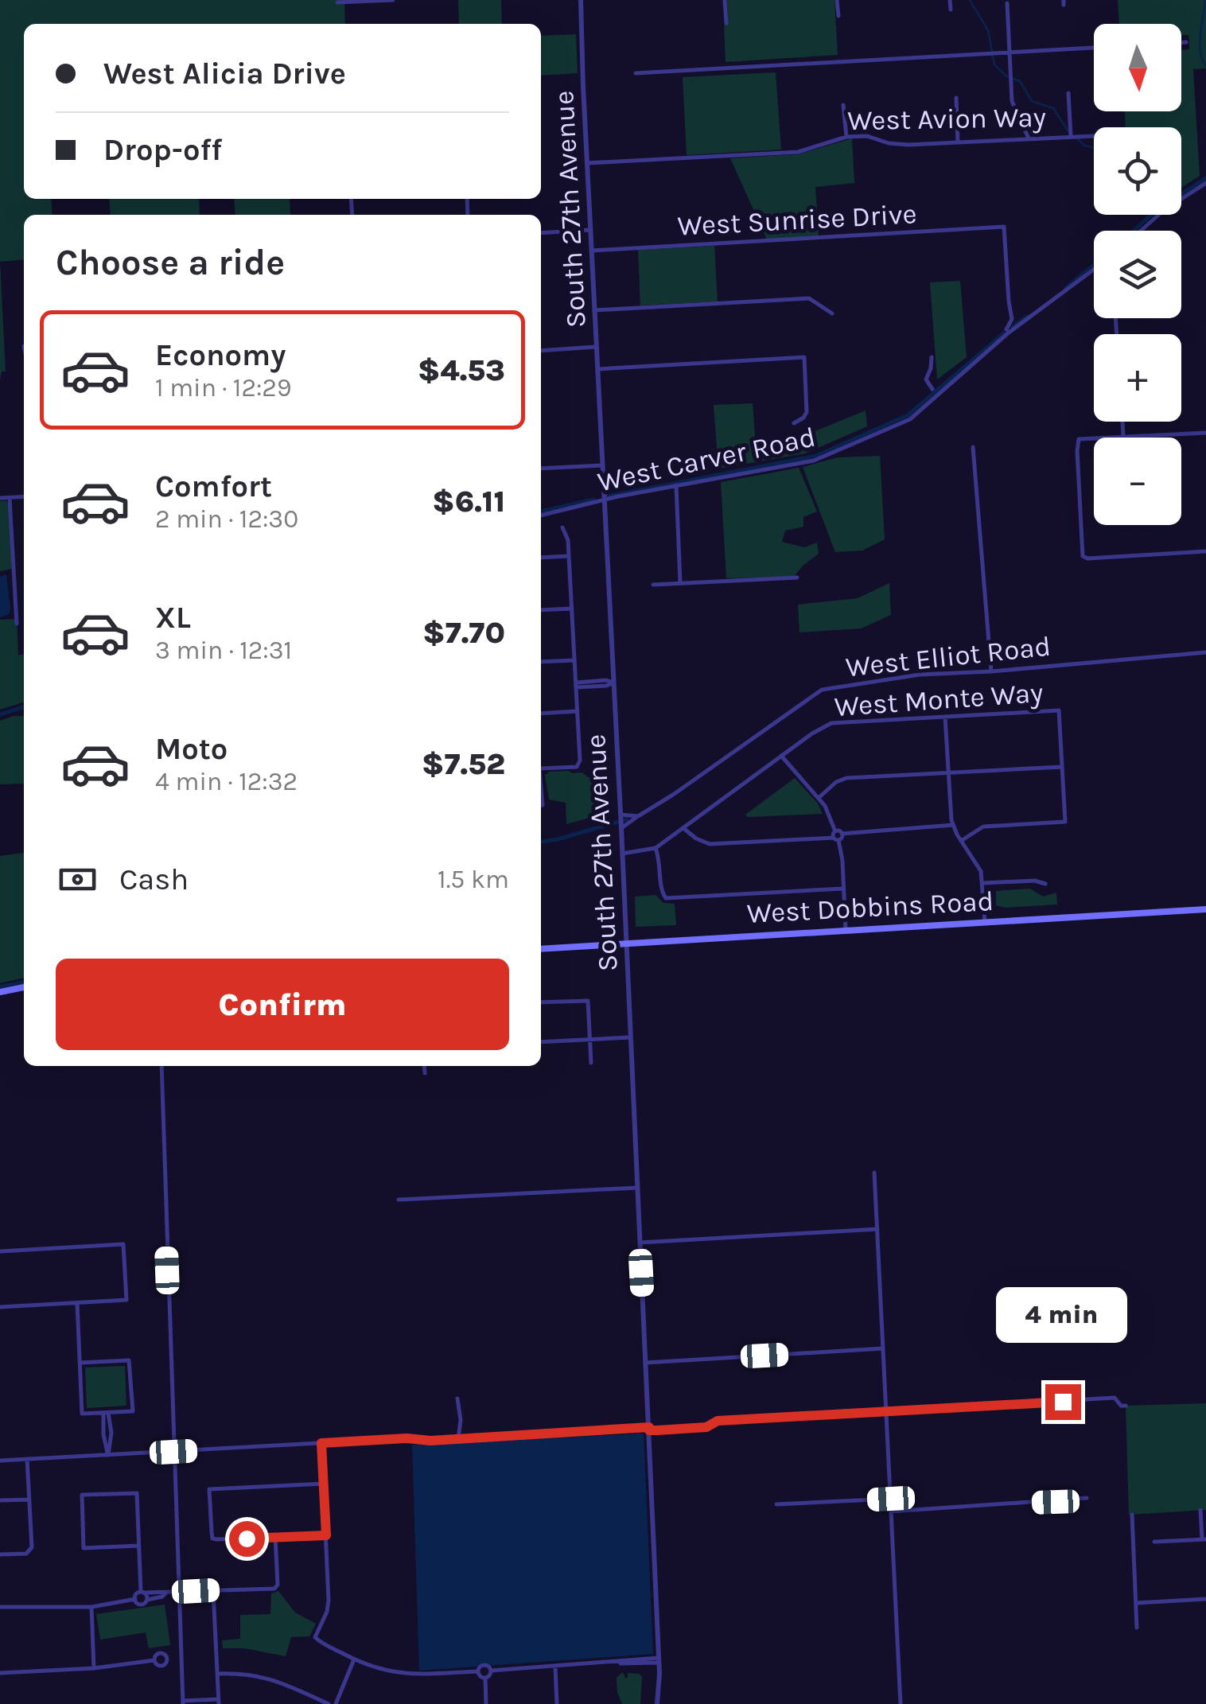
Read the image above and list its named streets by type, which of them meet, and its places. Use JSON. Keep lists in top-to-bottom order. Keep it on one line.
{"streets":{"main road":["West Dobbins Road"],"street":["West Avion Way","South 27th Avenue","West Sunrise Drive","West Carver Road","West Elliot Road","West Monte Way"]},"crossings":[["West Avion Way","South 27th Avenue"],["South 27th Avenue","West Sunrise Drive"],["South 27th Avenue","West Carver Road"],["South 27th Avenue","West Elliot Road"],["South 27th Avenue","West Monte Way"],["South 27th Avenue","West Dobbins Road"]],"north":"bottom","page":{"map_buttons":["+","−"],"banner":["West Alicia Drive","Drop-off"],"heading":"Choose a ride","list":[{"name":"Economy","note":"1 min · 12:29","value":"$4.53"},{"name":"Comfort","note":"2 min · 12:30","value":"$6.11"},{"name":"XL","note":"3 min · 12:31","value":"$7.70"},{"name":"Moto","note":"4 min · 12:32","value":"$7.52"}],"pay":["Cash","1.5 km"],"buttons":"Confirm","bubble":"4 min"}}
